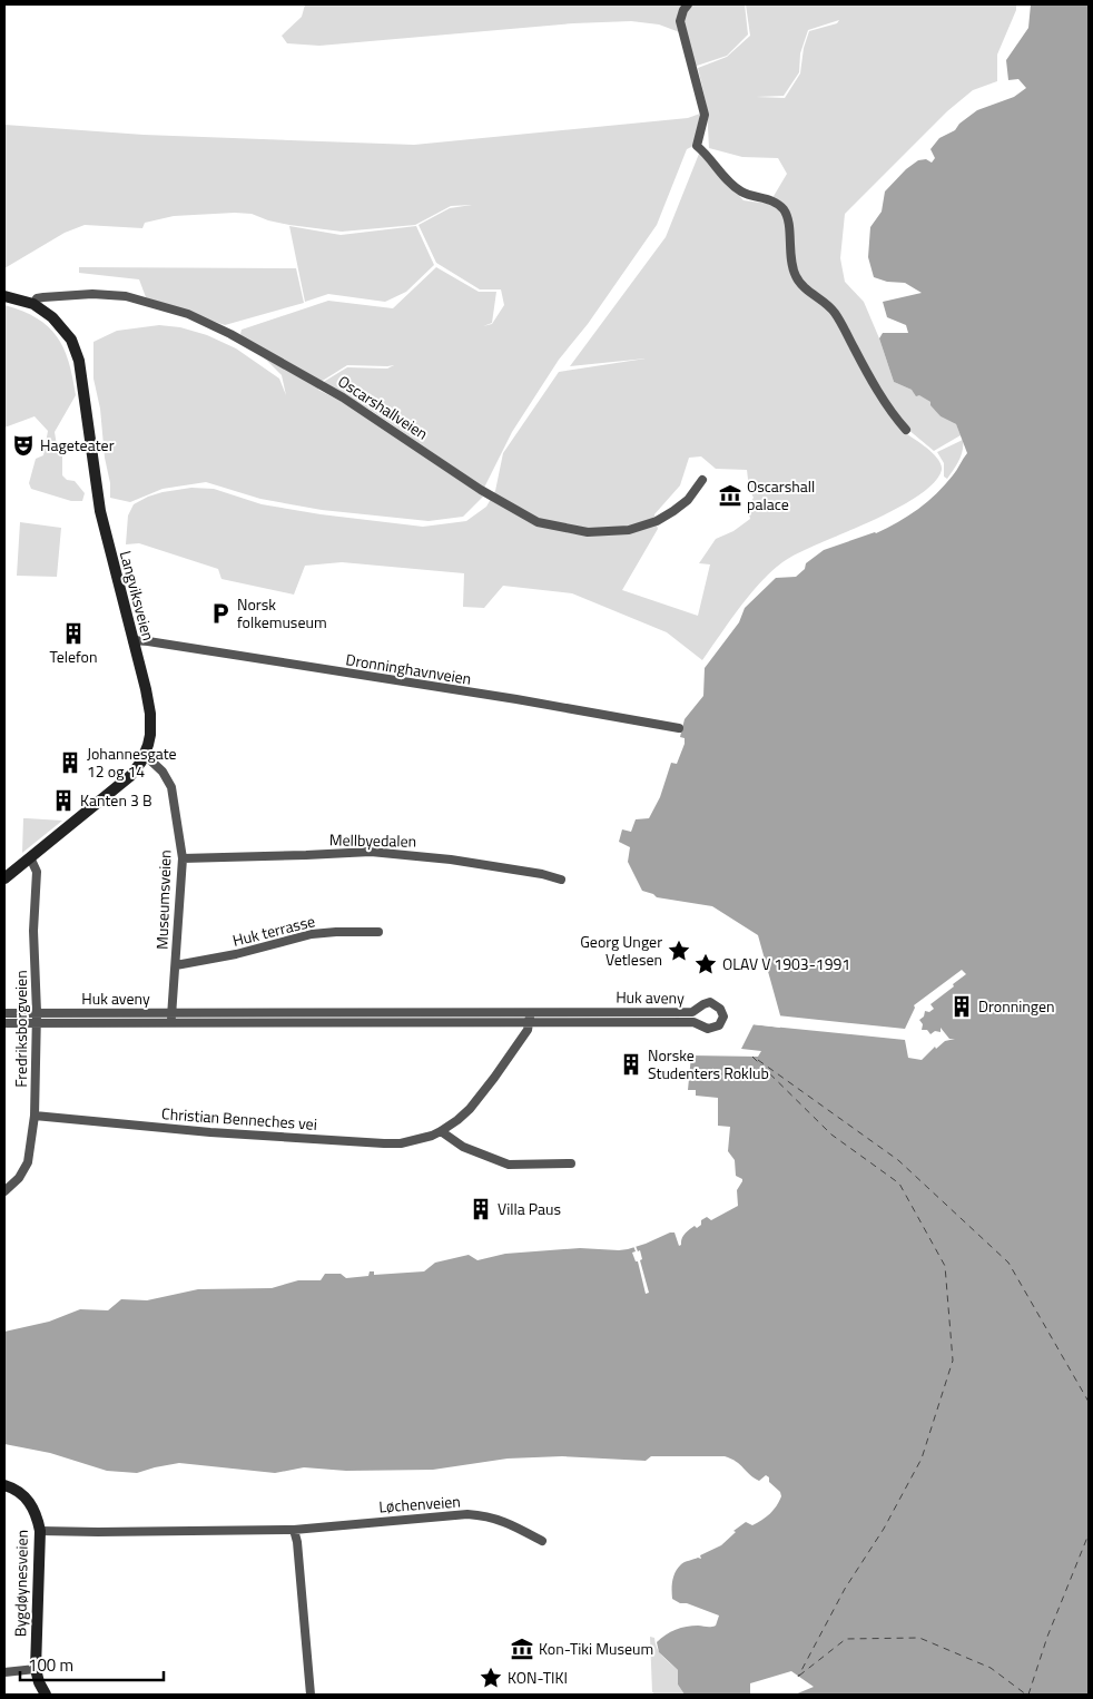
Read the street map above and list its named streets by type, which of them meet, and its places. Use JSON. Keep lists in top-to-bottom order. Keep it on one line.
{"streets":{"street":["Oscarshallveien","Langviksveien","Dronninghavnveien","Mellbyedalen","Museumsveien","Huk terrasse","Huk aveny","Fredriksborgveien","Christian Benneches vei","Løchenveien","Bygdøynesveien"]},"crossings":[["Oscarshallveien","Langviksveien"],["Langviksveien","Dronninghavnveien"],["Langviksveien","Museumsveien"],["Langviksveien","Fredriksborgveien"],["Mellbyedalen","Museumsveien"],["Museumsveien","Huk terrasse"],["Museumsveien","Huk aveny"],["Huk aveny","Fredriksborgveien"],["Huk aveny","Christian Benneches vei"],["Fredriksborgveien","Christian Benneches vei"],["Løchenveien","Bygdøynesveien"]],"places":{"theatre":["Hageteater"],"museum":["Oscarshall palace","Kon-Tiki Museum"],"parking":["Norsk folkemuseum"],"building":["Telefon","Johannesgate 12 og 14","Kanten 3 B","Dronningen","Norske Studenters Roklub","Villa Paus"],"place":["Georg Unger Vetlesen","OLAV V 1903-1991","KON-TIKI"]},"scale_bar":"100 m"}
